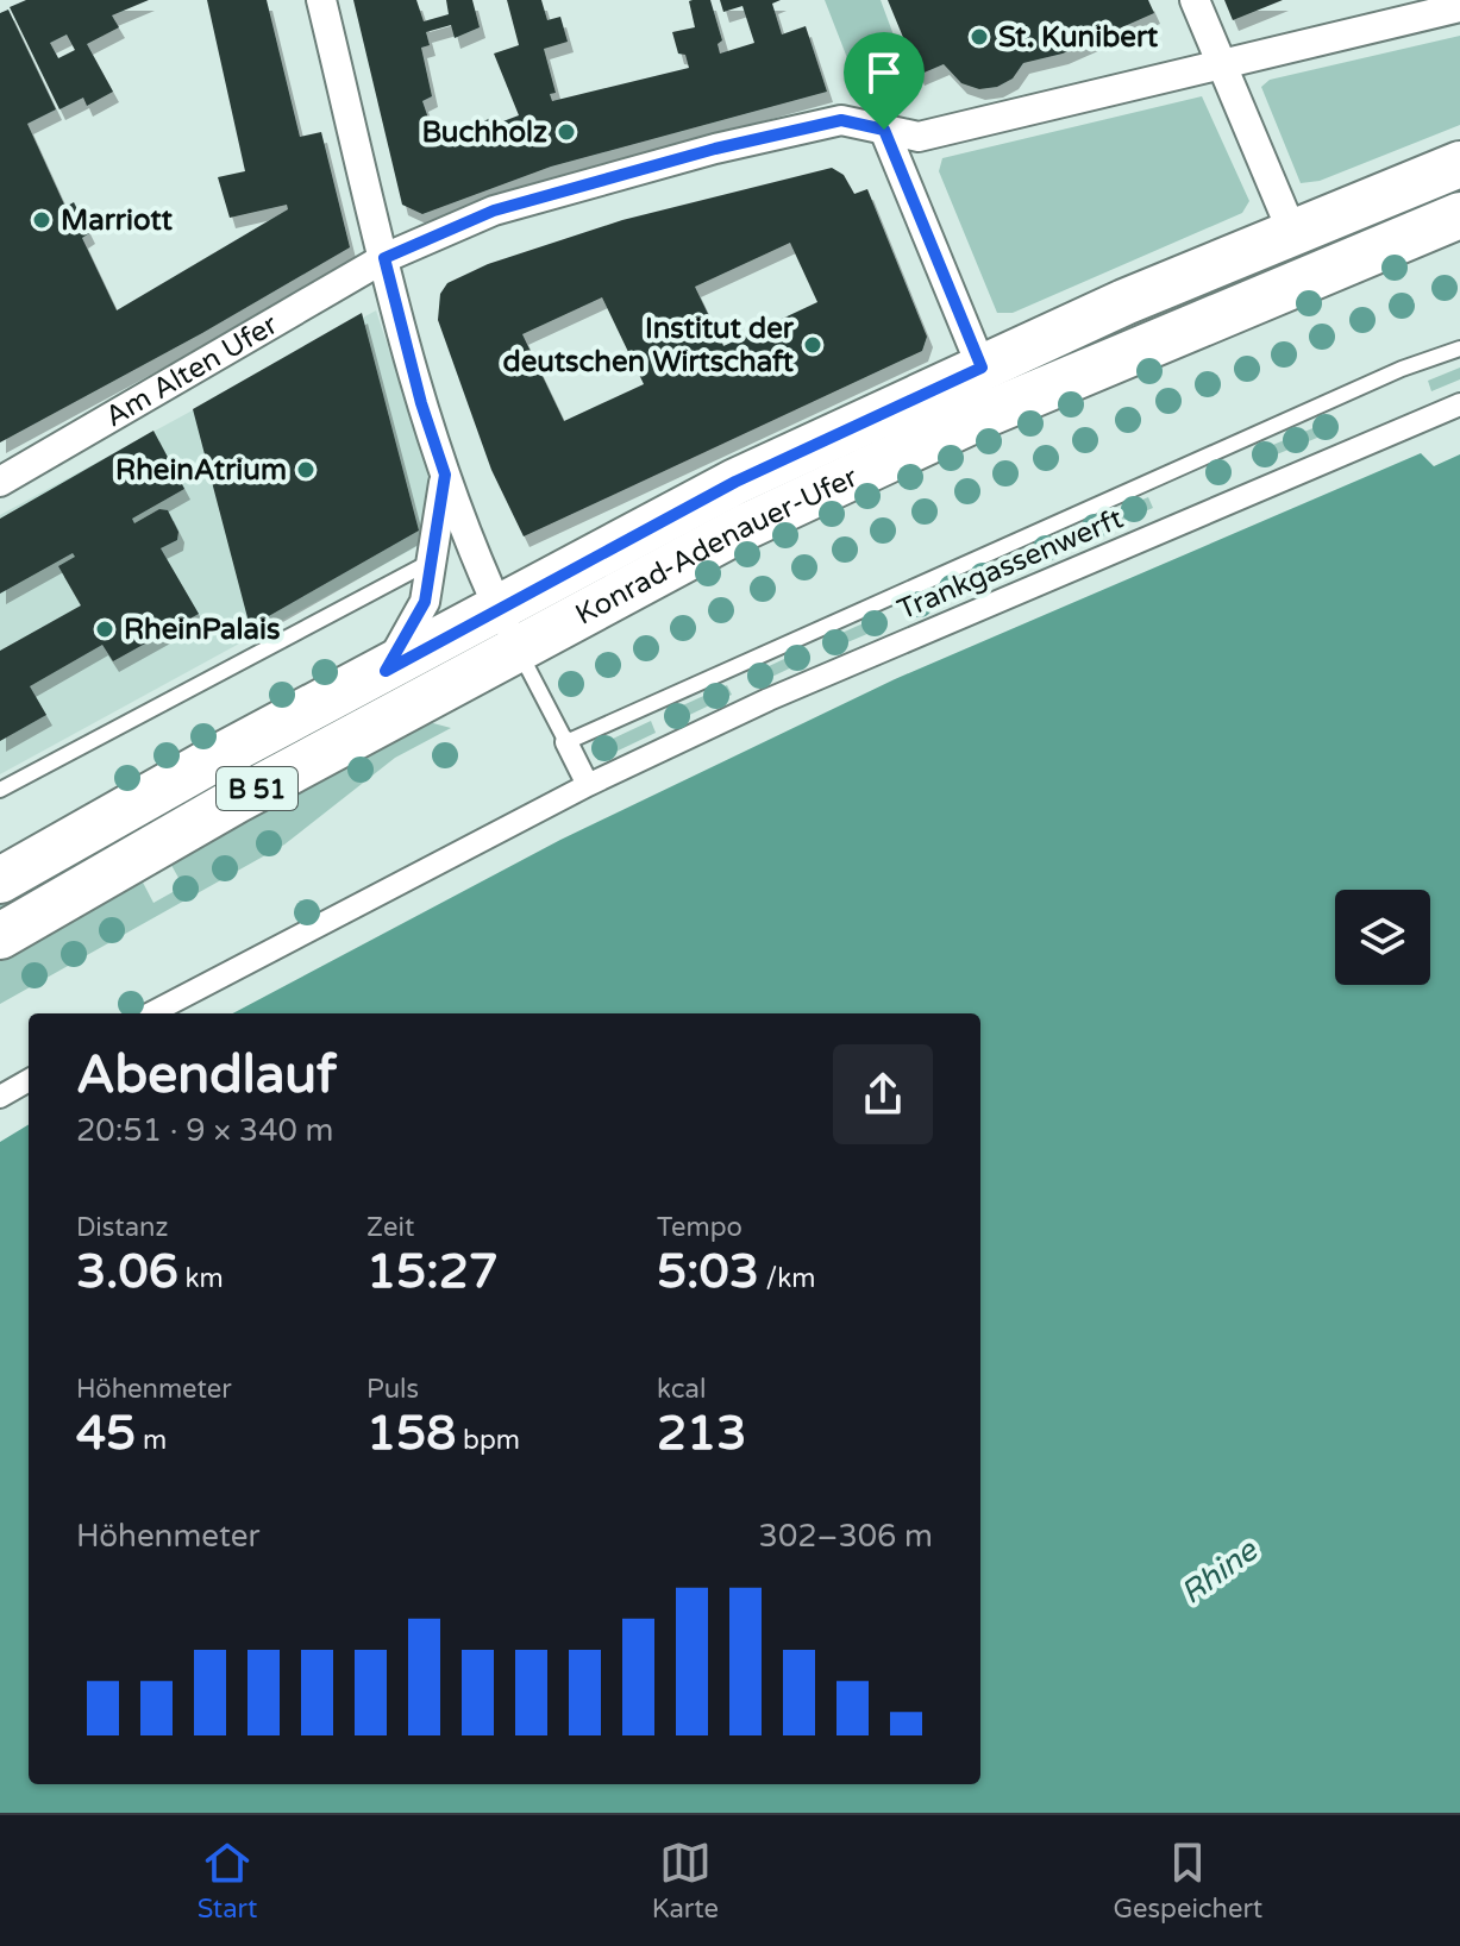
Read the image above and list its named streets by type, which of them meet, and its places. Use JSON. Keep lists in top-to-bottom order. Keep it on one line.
{"streets":{"main road":["Konrad-Adenauer-Ufer","B 51"],"street":["Am Alten Ufer","Trankgassenwerft"]},"water":["Rhine"],"places":["St. Kunibert","Buchholz","Marriott","Institut der deutschen Wirtschaft","RheinAtrium","RheinPalais"],"page":{"heading":["Abendlauf","20:51 · 9 × 340 m"],"stats":[["Distanz","3.06 km"],["Zeit","15:27"],["Tempo","5:03 /km"],["Höhenmeter","45 m"],["Puls","158 bpm"],["kcal","213"]],"chart":["Höhenmeter","302–306 m"],"tabs":["Start","Karte","Gespeichert"]}}
